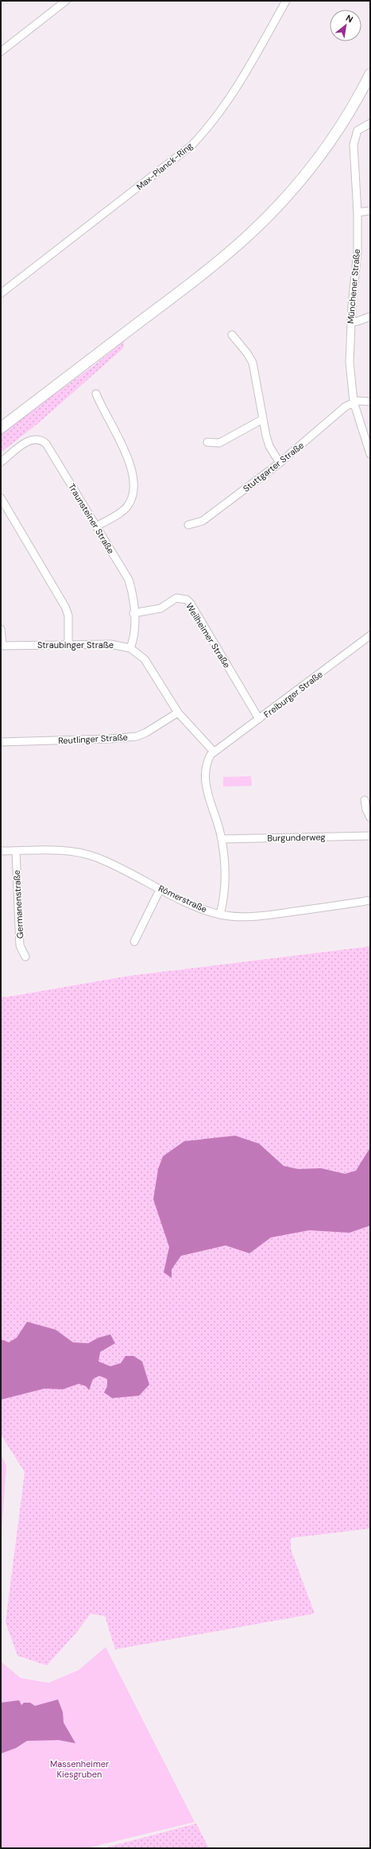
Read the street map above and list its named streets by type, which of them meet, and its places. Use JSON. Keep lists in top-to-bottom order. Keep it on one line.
{"streets":{"street":["Max-Planck-Ring","Münchener Straße","Stuttgarter Straße","Traunsteiner Straße","Weilheimer Straße","Straubinger Straße","Freiburger Straße","Reutlinger Straße","Burgunderweg","Römerstraße","Germanenstraße"]},"crossings":[["Münchener Straße","Stuttgarter Straße"],["Traunsteiner Straße","Weilheimer Straße"],["Traunsteiner Straße","Straubinger Straße"],["Weilheimer Straße","Freiburger Straße"],["Straubinger Straße","Freiburger Straße"],["Straubinger Straße","Reutlinger Straße"],["Römerstraße","Germanenstraße"]],"parks":["Massenheimer Kiesgruben"],"north":"top right"}
